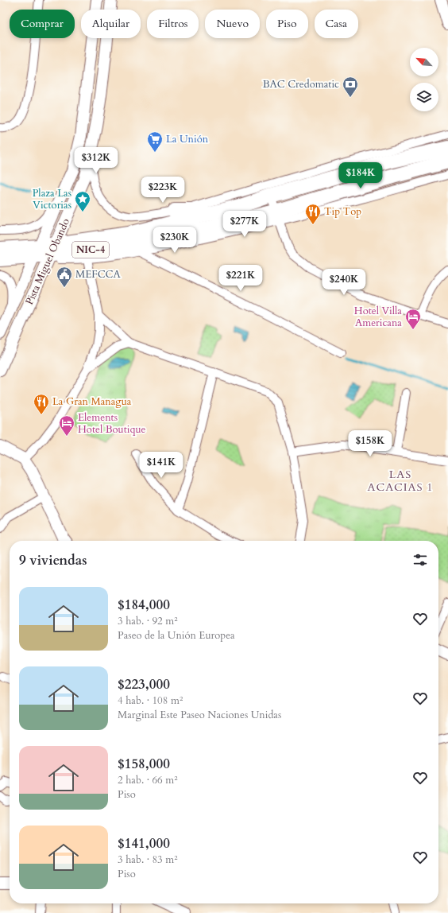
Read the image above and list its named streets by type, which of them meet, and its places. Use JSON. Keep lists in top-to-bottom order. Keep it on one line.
{"streets":{"highway":["NIC-4"],"main road":["Pista Miguel Obando"]},"crossings":[["NIC-4","Pista Miguel Obando"]],"districts":["LAS ACACIAS 1"],"places":{"bank":["BAC Credomatic"],"supermarket":["La Unión"],"place":["Plaza Las Victorias"],"restaurant":["Tip Top","La Gran Managua"],"public building":["MEFCCA"],"hotel":["Hotel Villa Americana","Elements Hotel Boutique"]},"north":"top left","page":{"chip":["Comprar","Alquilar","Filtros","Nuevo","Piso","Casa"],"price":["$312K","$184K","$223K","$277K","$230K","$221K","$240K","$158K","$141K"],"heading":"9 viviendas","list":[{"name":"$184,000","note":"3 hab. · 92 m² · Paseo de la Unión Europea"},{"name":"$223,000","note":"4 hab. · 108 m² · Marginal Este Paseo Naciones Unidas"},{"name":"$158,000","note":"2 hab. · 66 m² · Piso"},{"name":"$141,000","note":"3 hab. · 83 m² · Piso"}]}}
